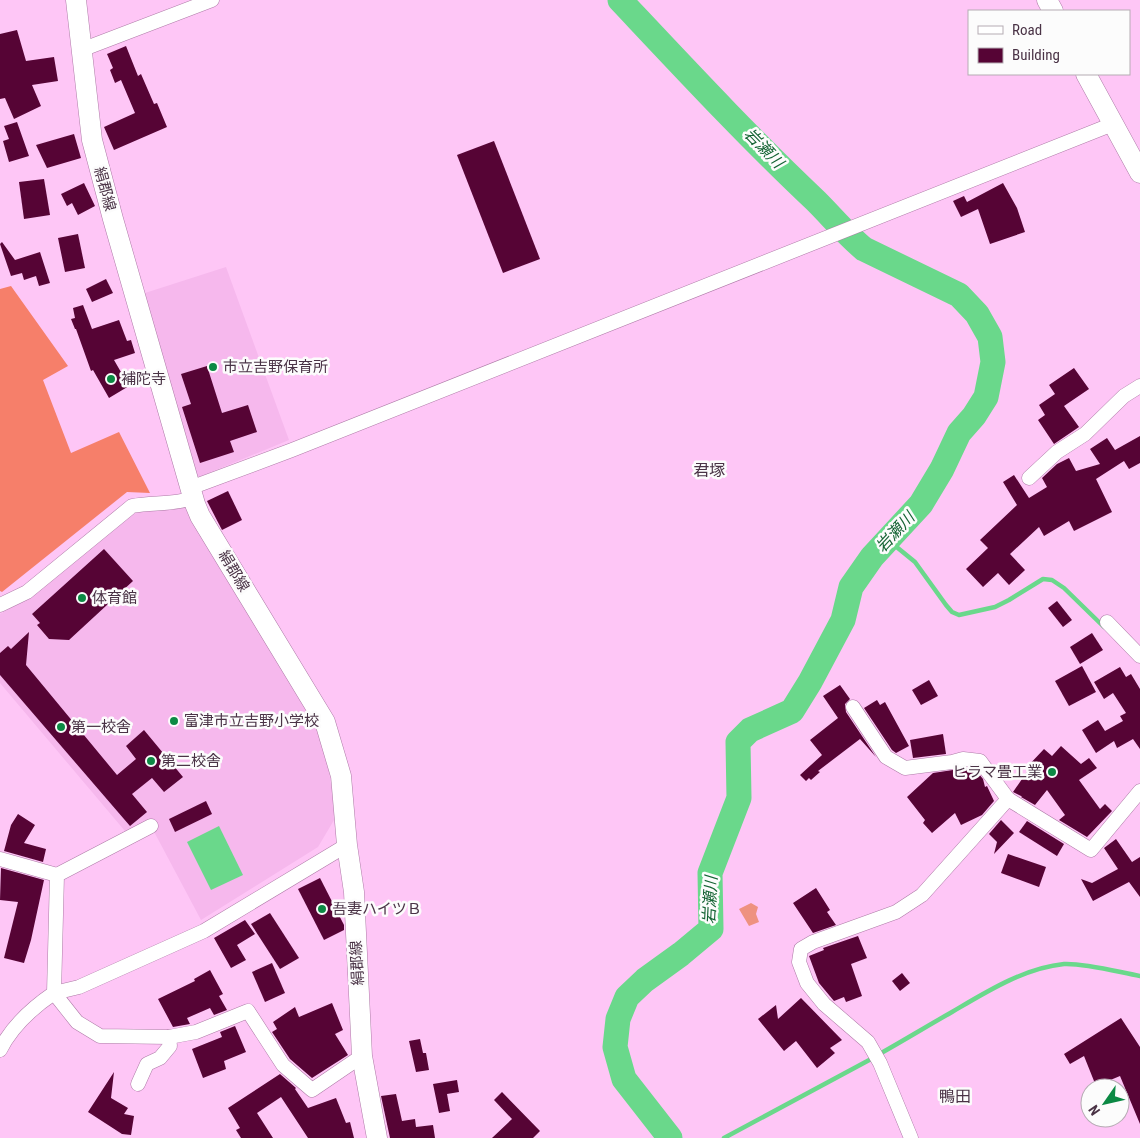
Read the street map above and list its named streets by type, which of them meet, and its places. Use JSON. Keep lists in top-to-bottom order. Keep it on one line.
{"streets":{"main road":["絹郡線"]},"districts":["君塚","鴨田"],"water":["岩瀬川"],"places":["市立吉野保育所","補陀寺","体育館","富津市立吉野小学校","第一校舎","第二校舎","ヒラマ畳工業","吾妻ハイツＢ"],"legend":["Road","Building"],"north":"bottom left"}
